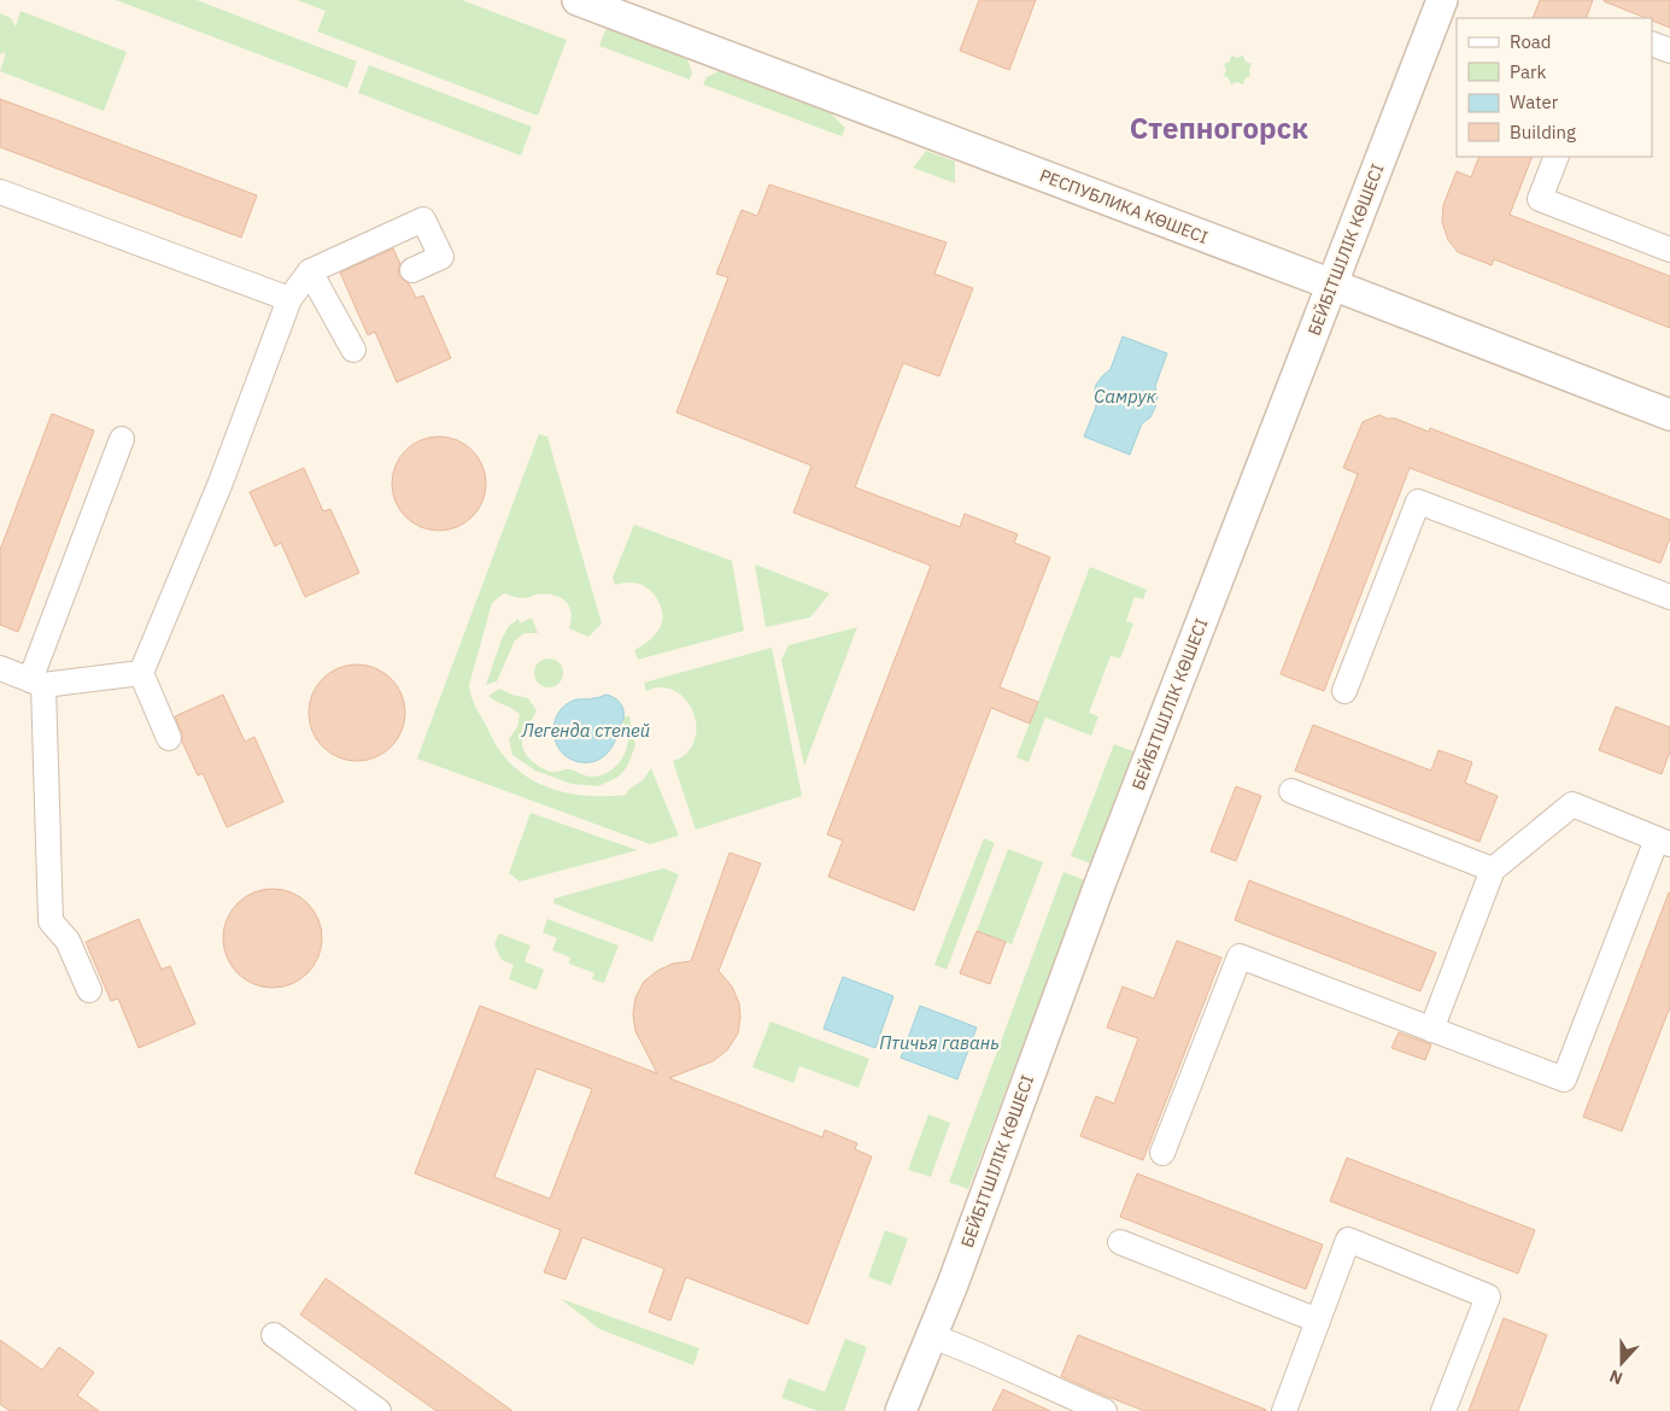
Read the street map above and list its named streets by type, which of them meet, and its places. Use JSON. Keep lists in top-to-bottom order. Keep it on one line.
{"streets":{"street":["РЕСПУБЛИКА КӨШЕСІ","БЕЙБІТШІЛІК КӨШЕСІ"]},"crossings":[["РЕСПУБЛИКА КӨШЕСІ","БЕЙБІТШІЛІК КӨШЕСІ"]],"districts":["Степногорск"],"water":["Самрук","Легенда степей","Птичья гавань"],"legend":["Road","Park","Water","Building"],"north":"bottom"}
